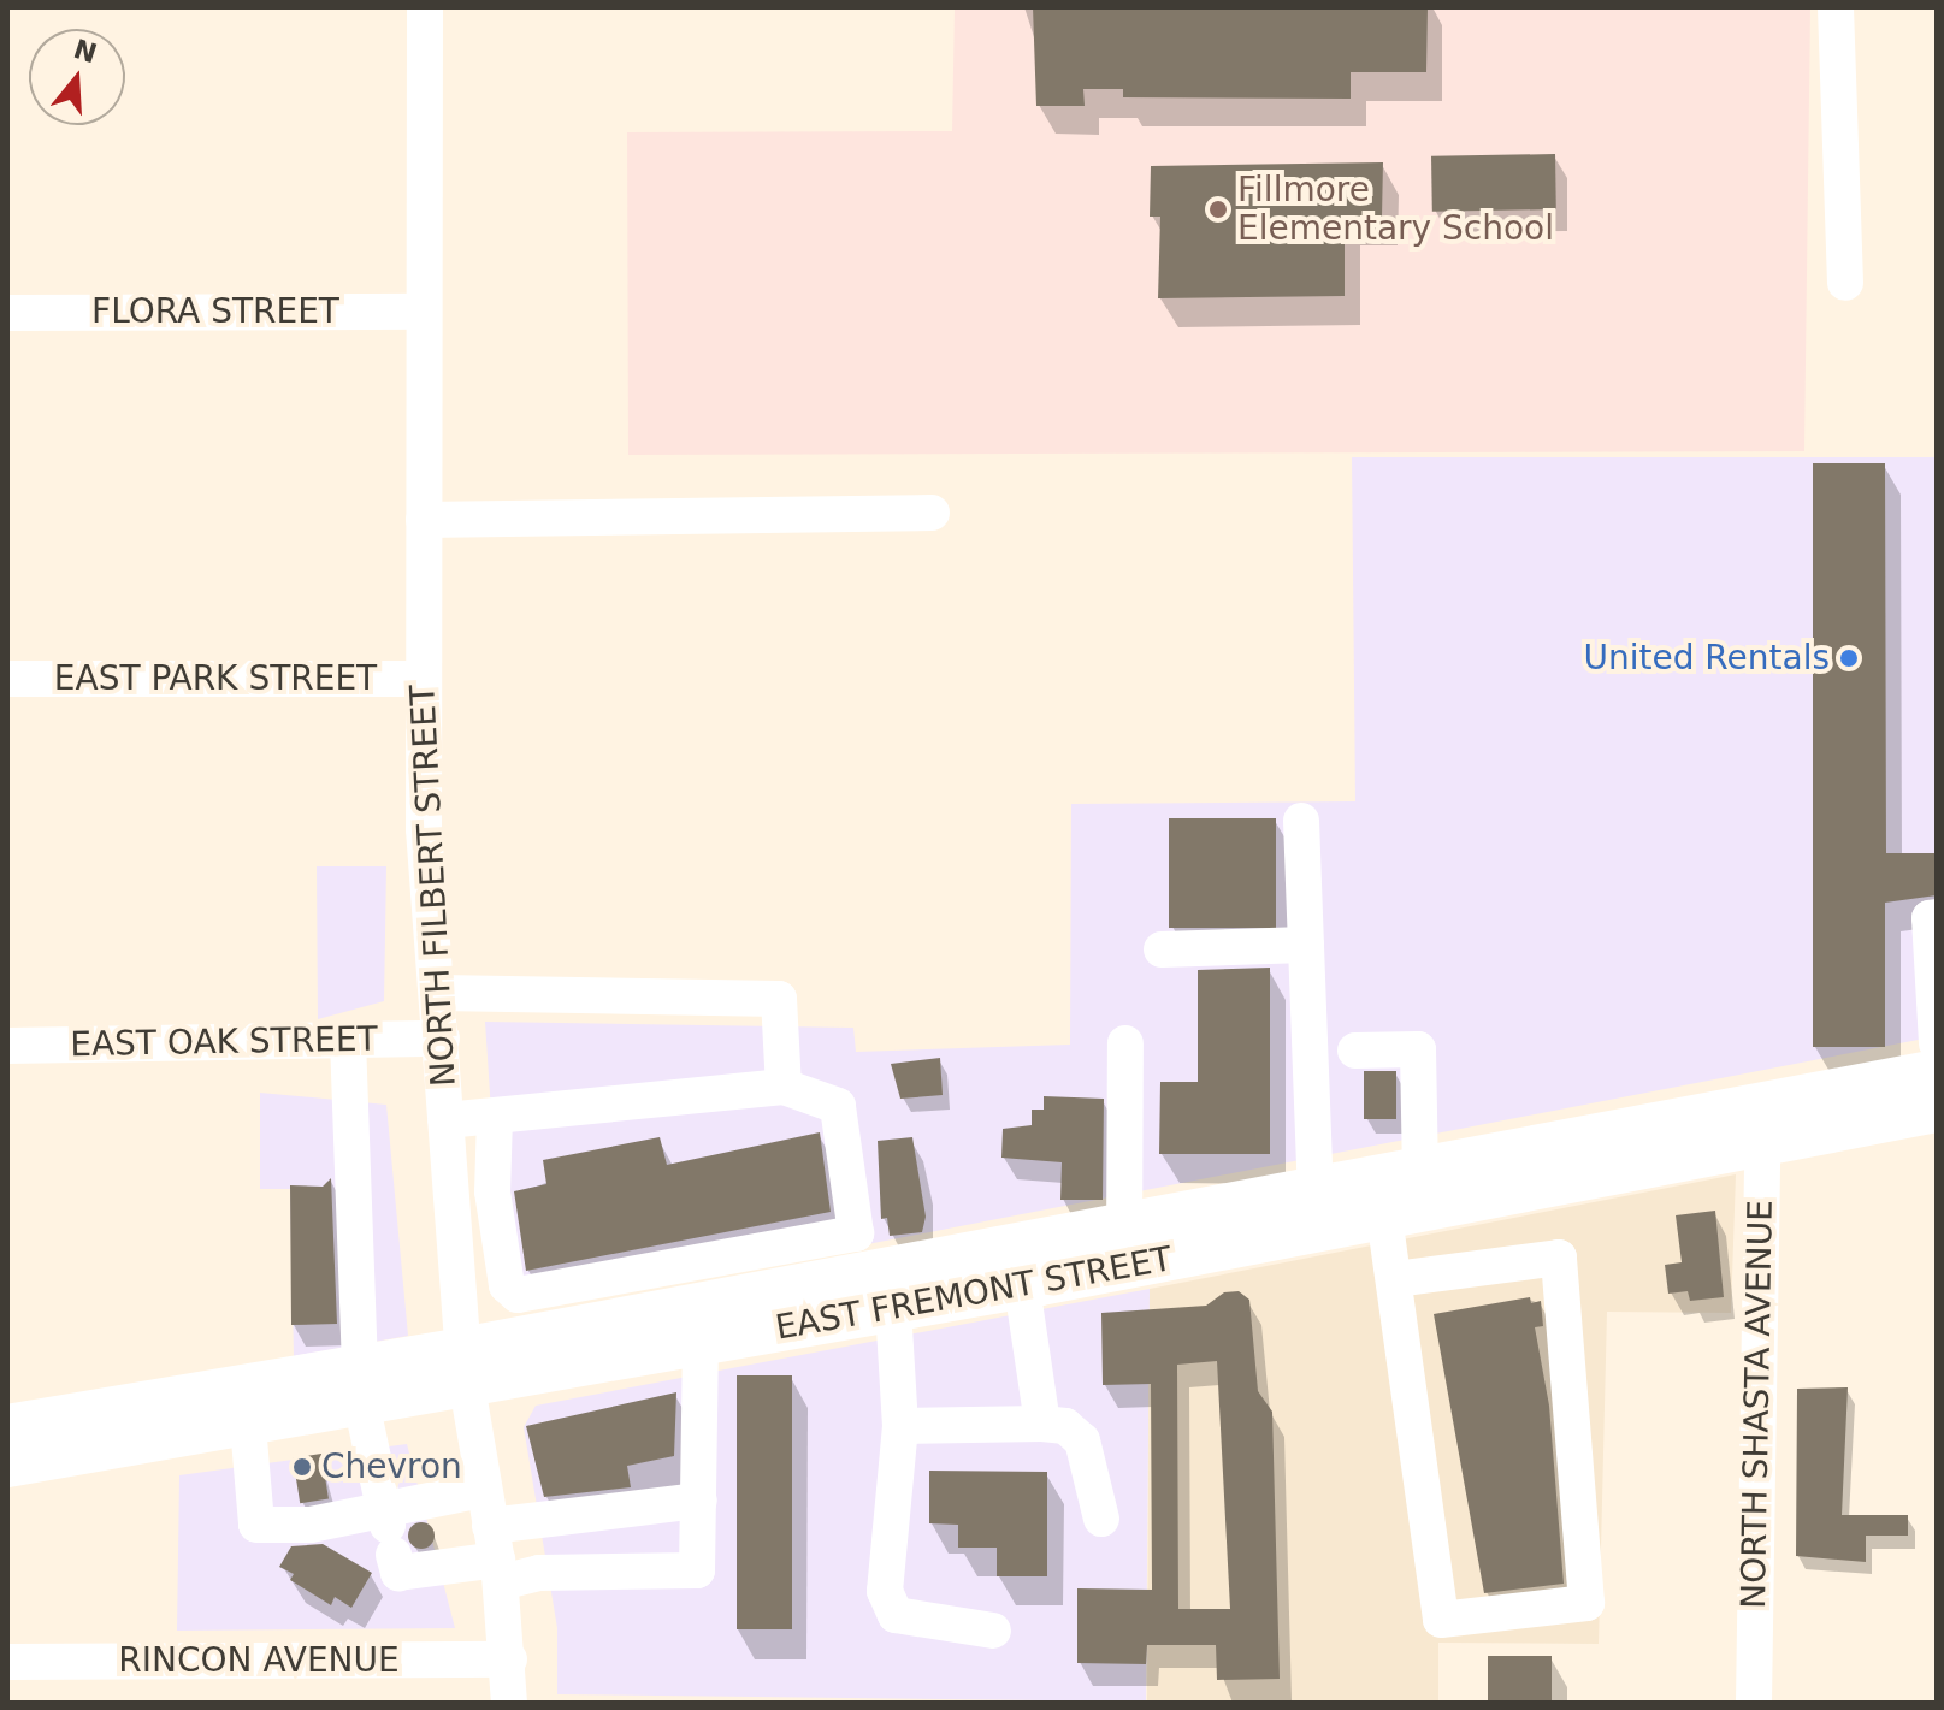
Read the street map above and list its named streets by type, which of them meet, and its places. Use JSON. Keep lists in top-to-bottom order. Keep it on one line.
{"streets":{"main road":["EAST FREMONT STREET"],"street":["FLORA STREET","EAST PARK STREET","NORTH FILBERT STREET","EAST OAK STREET","NORTH SHASTA AVENUE","RINCON AVENUE"]},"crossings":[["FLORA STREET","NORTH FILBERT STREET"],["EAST PARK STREET","NORTH FILBERT STREET"],["NORTH FILBERT STREET","EAST OAK STREET"],["NORTH FILBERT STREET","EAST FREMONT STREET"],["NORTH FILBERT STREET","RINCON AVENUE"],["EAST FREMONT STREET","NORTH SHASTA AVENUE"]],"places":["Fillmore Elementary School","United Rentals","Chevron"],"north":"top"}
